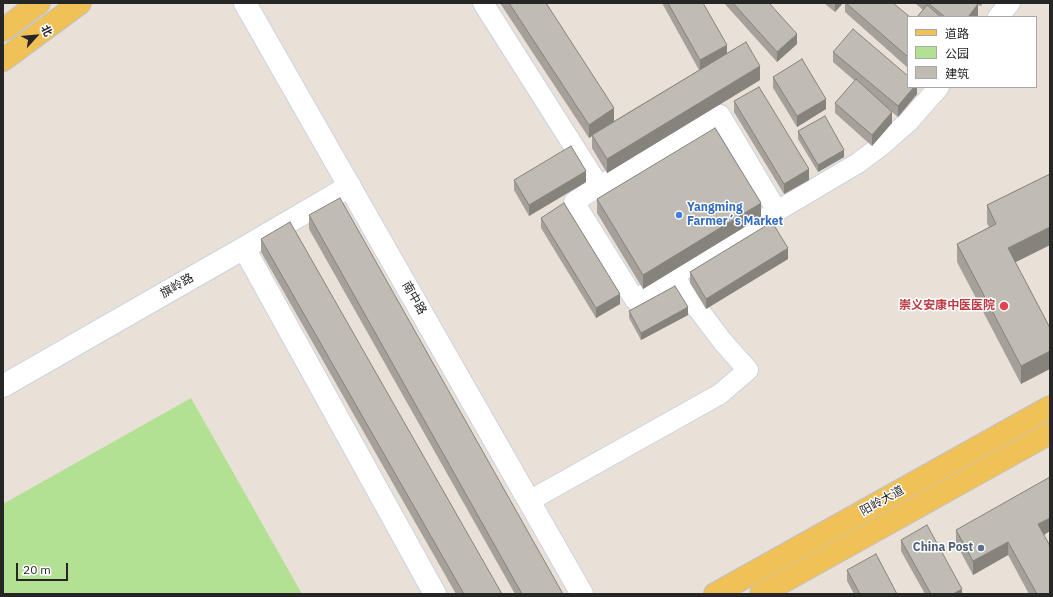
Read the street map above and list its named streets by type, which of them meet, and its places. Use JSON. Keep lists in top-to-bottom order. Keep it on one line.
{"streets":{"main road":["阳岭大道"],"street":["旗岭路","南中路"]},"crossings":[["旗岭路","南中路"]],"places":["Yangming Farmer´s Market","崇义安康中医医院","China Post"],"legend":["道路","公园","建筑"],"scale_bar":"20 m","north":"top right"}
